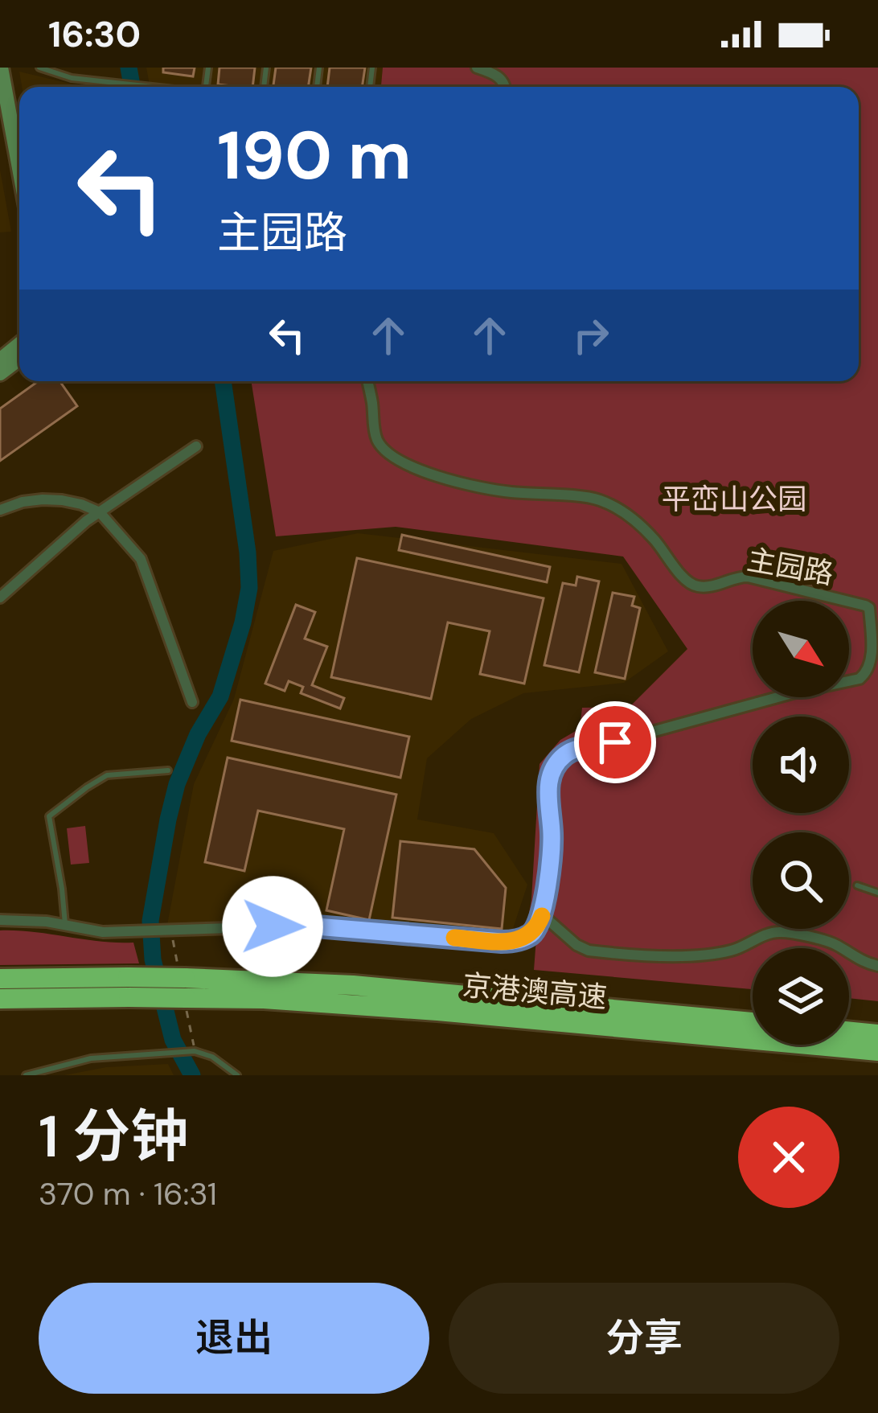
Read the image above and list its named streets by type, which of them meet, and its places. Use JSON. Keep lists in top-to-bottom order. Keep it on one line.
{"streets":{"highway":["京港澳高速"],"street":["主园路"]},"parks":["平峦山公园"],"north":"bottom right","page":{"status":"16:30","turn":["190 m","主园路"],"heading":["1 分钟","370 m · 16:31"],"buttons":["退出","分享"]}}
